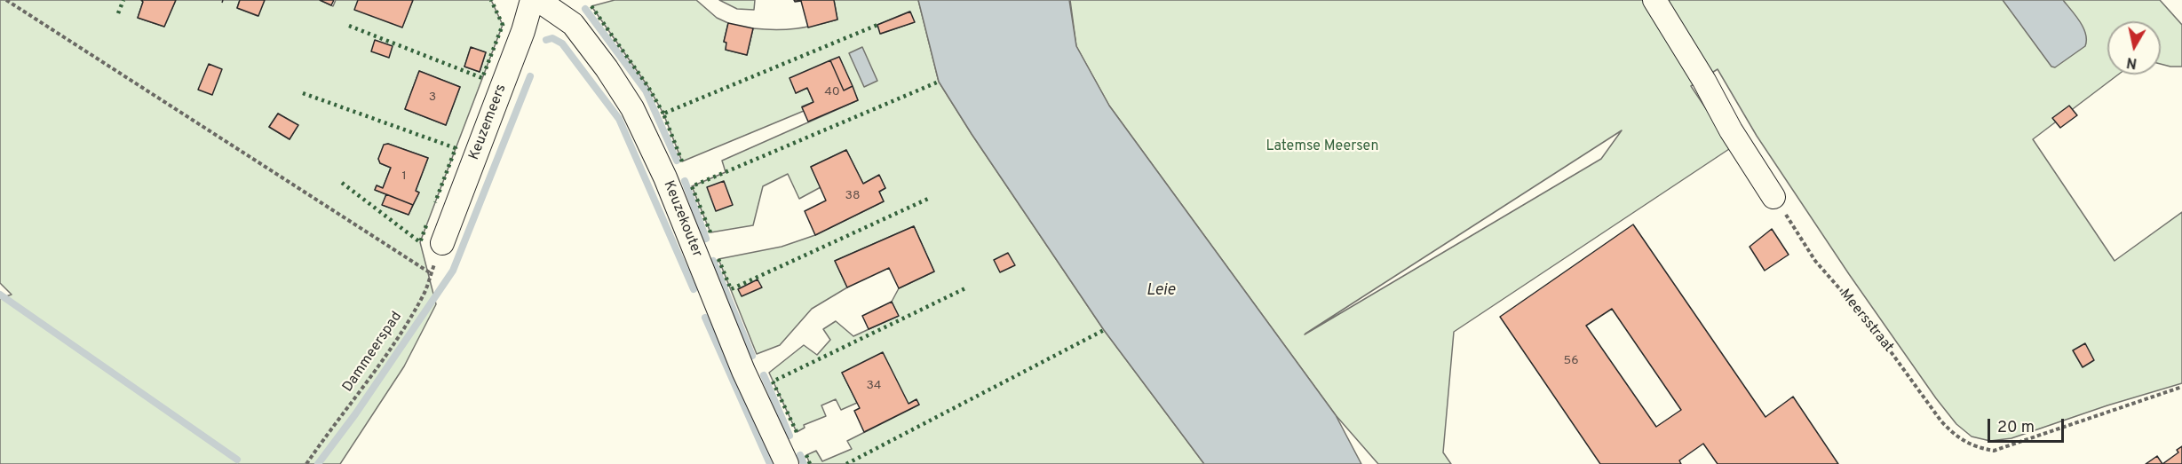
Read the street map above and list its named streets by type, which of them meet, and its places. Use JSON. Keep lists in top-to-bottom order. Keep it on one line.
{"streets":{"street":["Keuzemeers","Keuzekouter"],"path":["Meersstraat","Dammeerspad"]},"crossings":[["Keuzemeers","Dammeerspad"]],"water":["Leie"],"parks":["Latemse Meersen"],"house_numbers":["40","3","1","38","56","34"],"scale_bar":"20 m","north":"bottom"}
